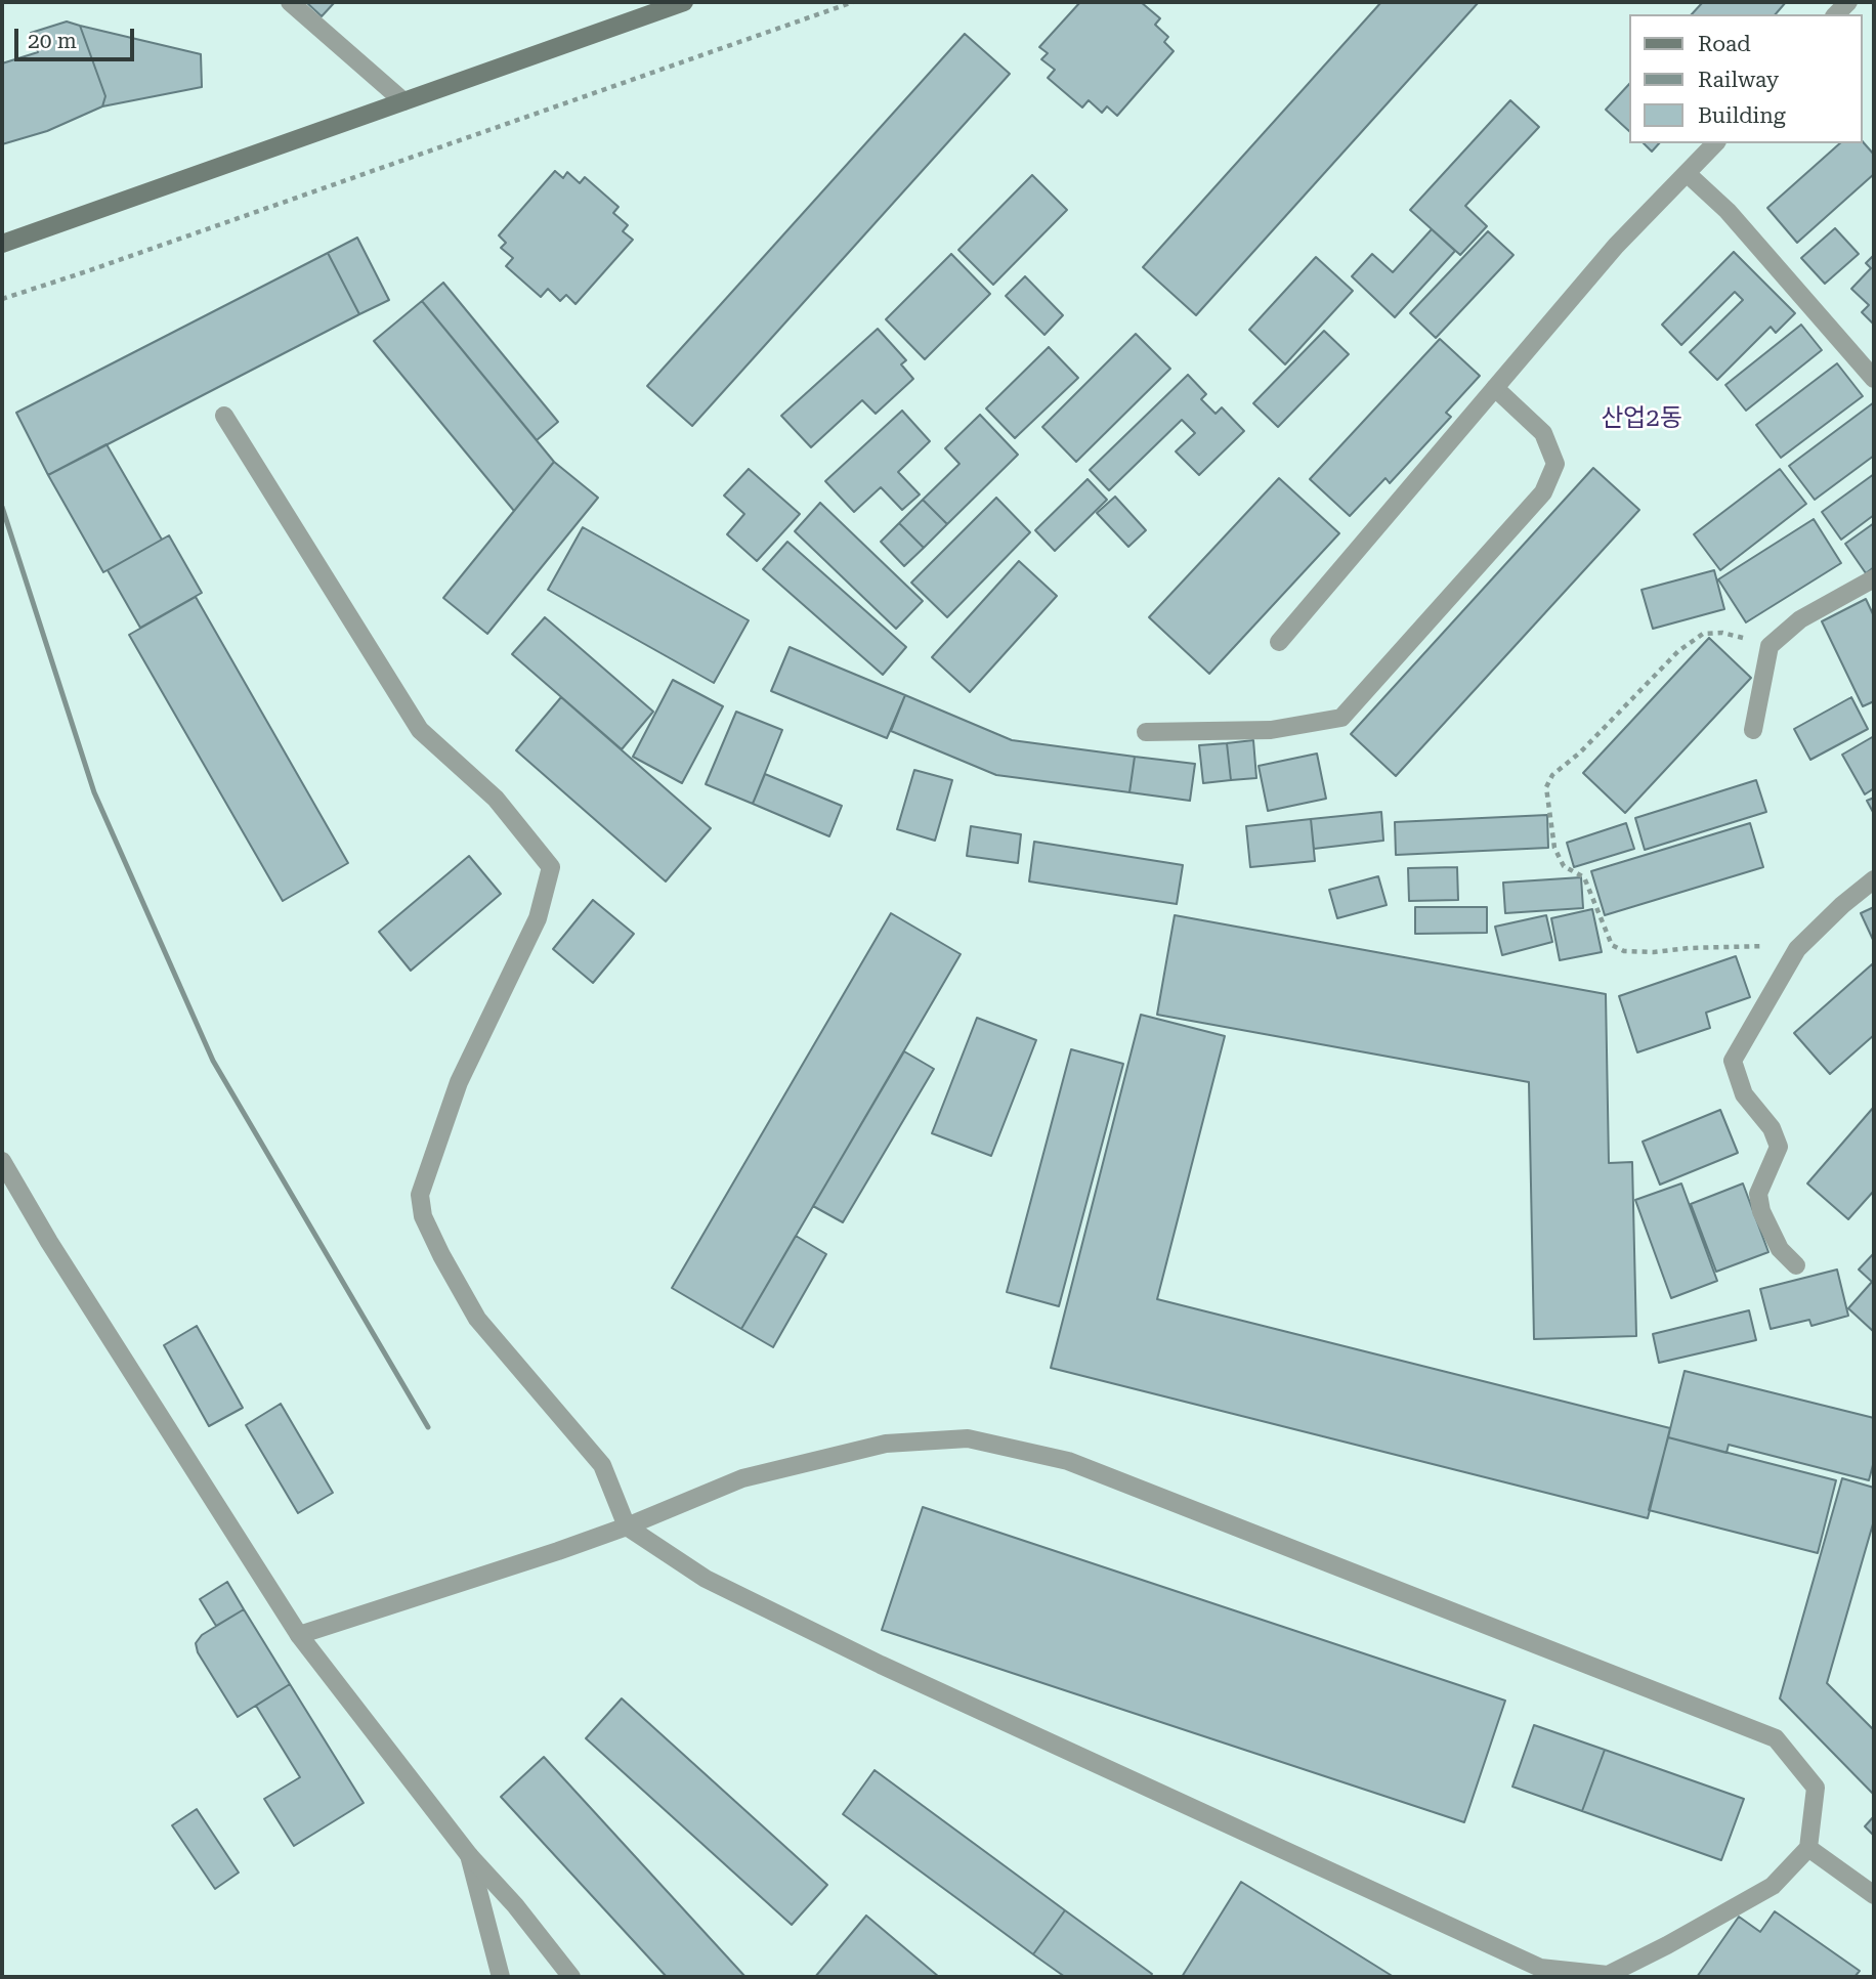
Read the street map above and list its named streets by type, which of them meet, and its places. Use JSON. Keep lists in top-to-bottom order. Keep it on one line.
{"districts":["산업2동"],"legend":["Road","Railway","Building"],"scale_bar":"20 m"}
